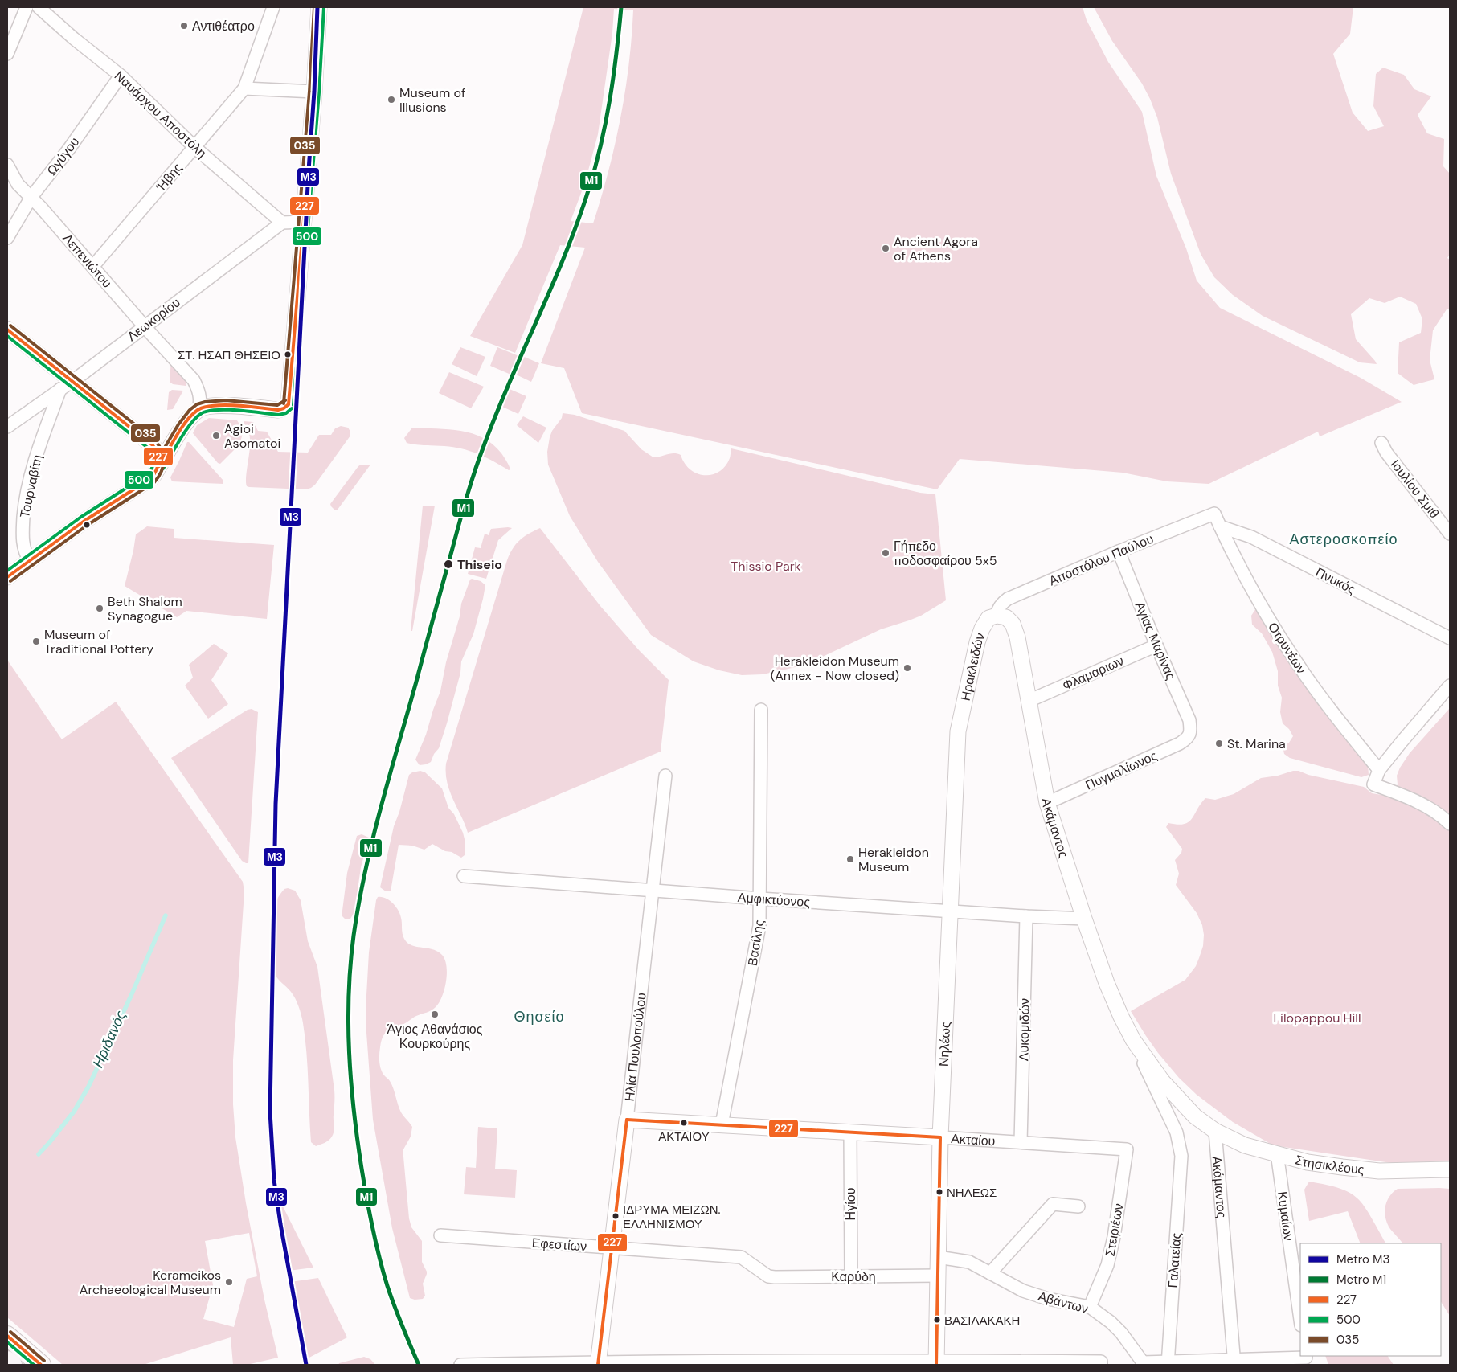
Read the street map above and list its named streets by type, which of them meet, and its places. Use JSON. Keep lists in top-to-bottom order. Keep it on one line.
{"streets":{"street":["Ναυάρχου Αποστόλη","Ωγύγου","Ήβης","Λεπενιώτου","Λεωκορίου","Τουρναβίτη","Ιουλίου Σμιθ","Αποστόλου Παύλου","Πνυκός","Αγίας Μαρίνας","Οτρυνέων","Ηρακλειδών","Φλαμαριων","Πυγμαλίωνος","Ακάμαντος","Αμφικτύονος","Βασίλης","Λυκομιδών","Νηλέως","Ηλία Πουλοπούλου","Ακταίου","Στησικλέους","Ηγίου","Κυμαίων","Στειριέων","Εφεστίων","Γαλατείας","Καρύδη","Αβάντων"]},"crossings":[["Ναυάρχου Αποστόλη","Ωγύγου"],["Ναυάρχου Αποστόλη","Ήβης"],["Ναυάρχου Αποστόλη","Λεωκορίου"],["Ωγύγου","Λεπενιώτου"],["Ήβης","Λεπενιώτου"],["Λεπενιώτου","Λεωκορίου"],["Λεωκορίου","Τουρναβίτη"],["Αποστόλου Παύλου","Αγίας Μαρίνας"],["Αποστόλου Παύλου","Οτρυνέων"],["Αποστόλου Παύλου","Ηρακλειδών"],["Αποστόλου Παύλου","Ακάμαντος"],["Πνυκός","Οτρυνέων"],["Αγίας Μαρίνας","Φλαμαριων"],["Αγίας Μαρίνας","Πυγμαλίωνος"],["Ηρακλειδών","Ακάμαντος"],["Ηρακλειδών","Νηλέως"],["Φλαμαριων","Ακάμαντος"],["Πυγμαλίωνος","Ακάμαντος"],["Ακάμαντος","Αμφικτύονος"],["Ακάμαντος","Στησικλέους"],["Ακάμαντος","Γαλατείας"],["Αμφικτύονος","Βασίλης"],["Αμφικτύονος","Λυκομιδών"],["Αμφικτύονος","Νηλέως"],["Αμφικτύονος","Ηλία Πουλοπούλου"],["Βασίλης","Ακταίου"],["Λυκομιδών","Ακταίου"],["Νηλέως","Ακταίου"],["Νηλέως","Καρύδη"],["Νηλέως","Αβάντων"],["Ηλία Πουλοπούλου","Ακταίου"],["Ηλία Πουλοπούλου","Εφεστίων"],["Ακταίου","Ηγίου"],["Ακταίου","Στειριέων"],["Στησικλέους","Κυμαίων"],["Ηγίου","Καρύδη"],["Στειριέων","Αβάντων"],["Εφεστίων","Καρύδη"],["Γαλατείας","Αβάντων"]],"districts":["Αστεροσκοπείο","Θησείο"],"water":["Ηριδανός"],"parks":["Thissio Park","Filopappou Hill"],"places":["Αντιθέατρο","Museum of Illusions","Ancient Agora of Athens","ΣΤ. ΗΣΑΠ ΘΗΣΕΙΟ","Agioi Asomatoi","Γήπεδο ποδοσφαίρου 5x5","Thiseio","Beth Shalom Synagogue","Museum of Traditional Pottery","Herakleidon Museum (Annex - Now closed)","St. Marina","Herakleidon Museum","Άγιος Αθανάσιος Κουρκούρης","ΑΚΤΑΙΟΥ","ΝΗΛΕΩΣ","ΙΔΡΥΜΑ ΜΕΙΖΩΝ. ΕΛΛΗΝΙΣΜΟΥ","Kerameikos Archaeological Museum","ΒΑΣΙΛΑΚΑΚΗ"],"lines":["metro line Μ3","metro line Μ1","transit line 227","transit line 500","transit line 035"],"legend":["Metro Μ3","Metro Μ1","227","500","035"]}
